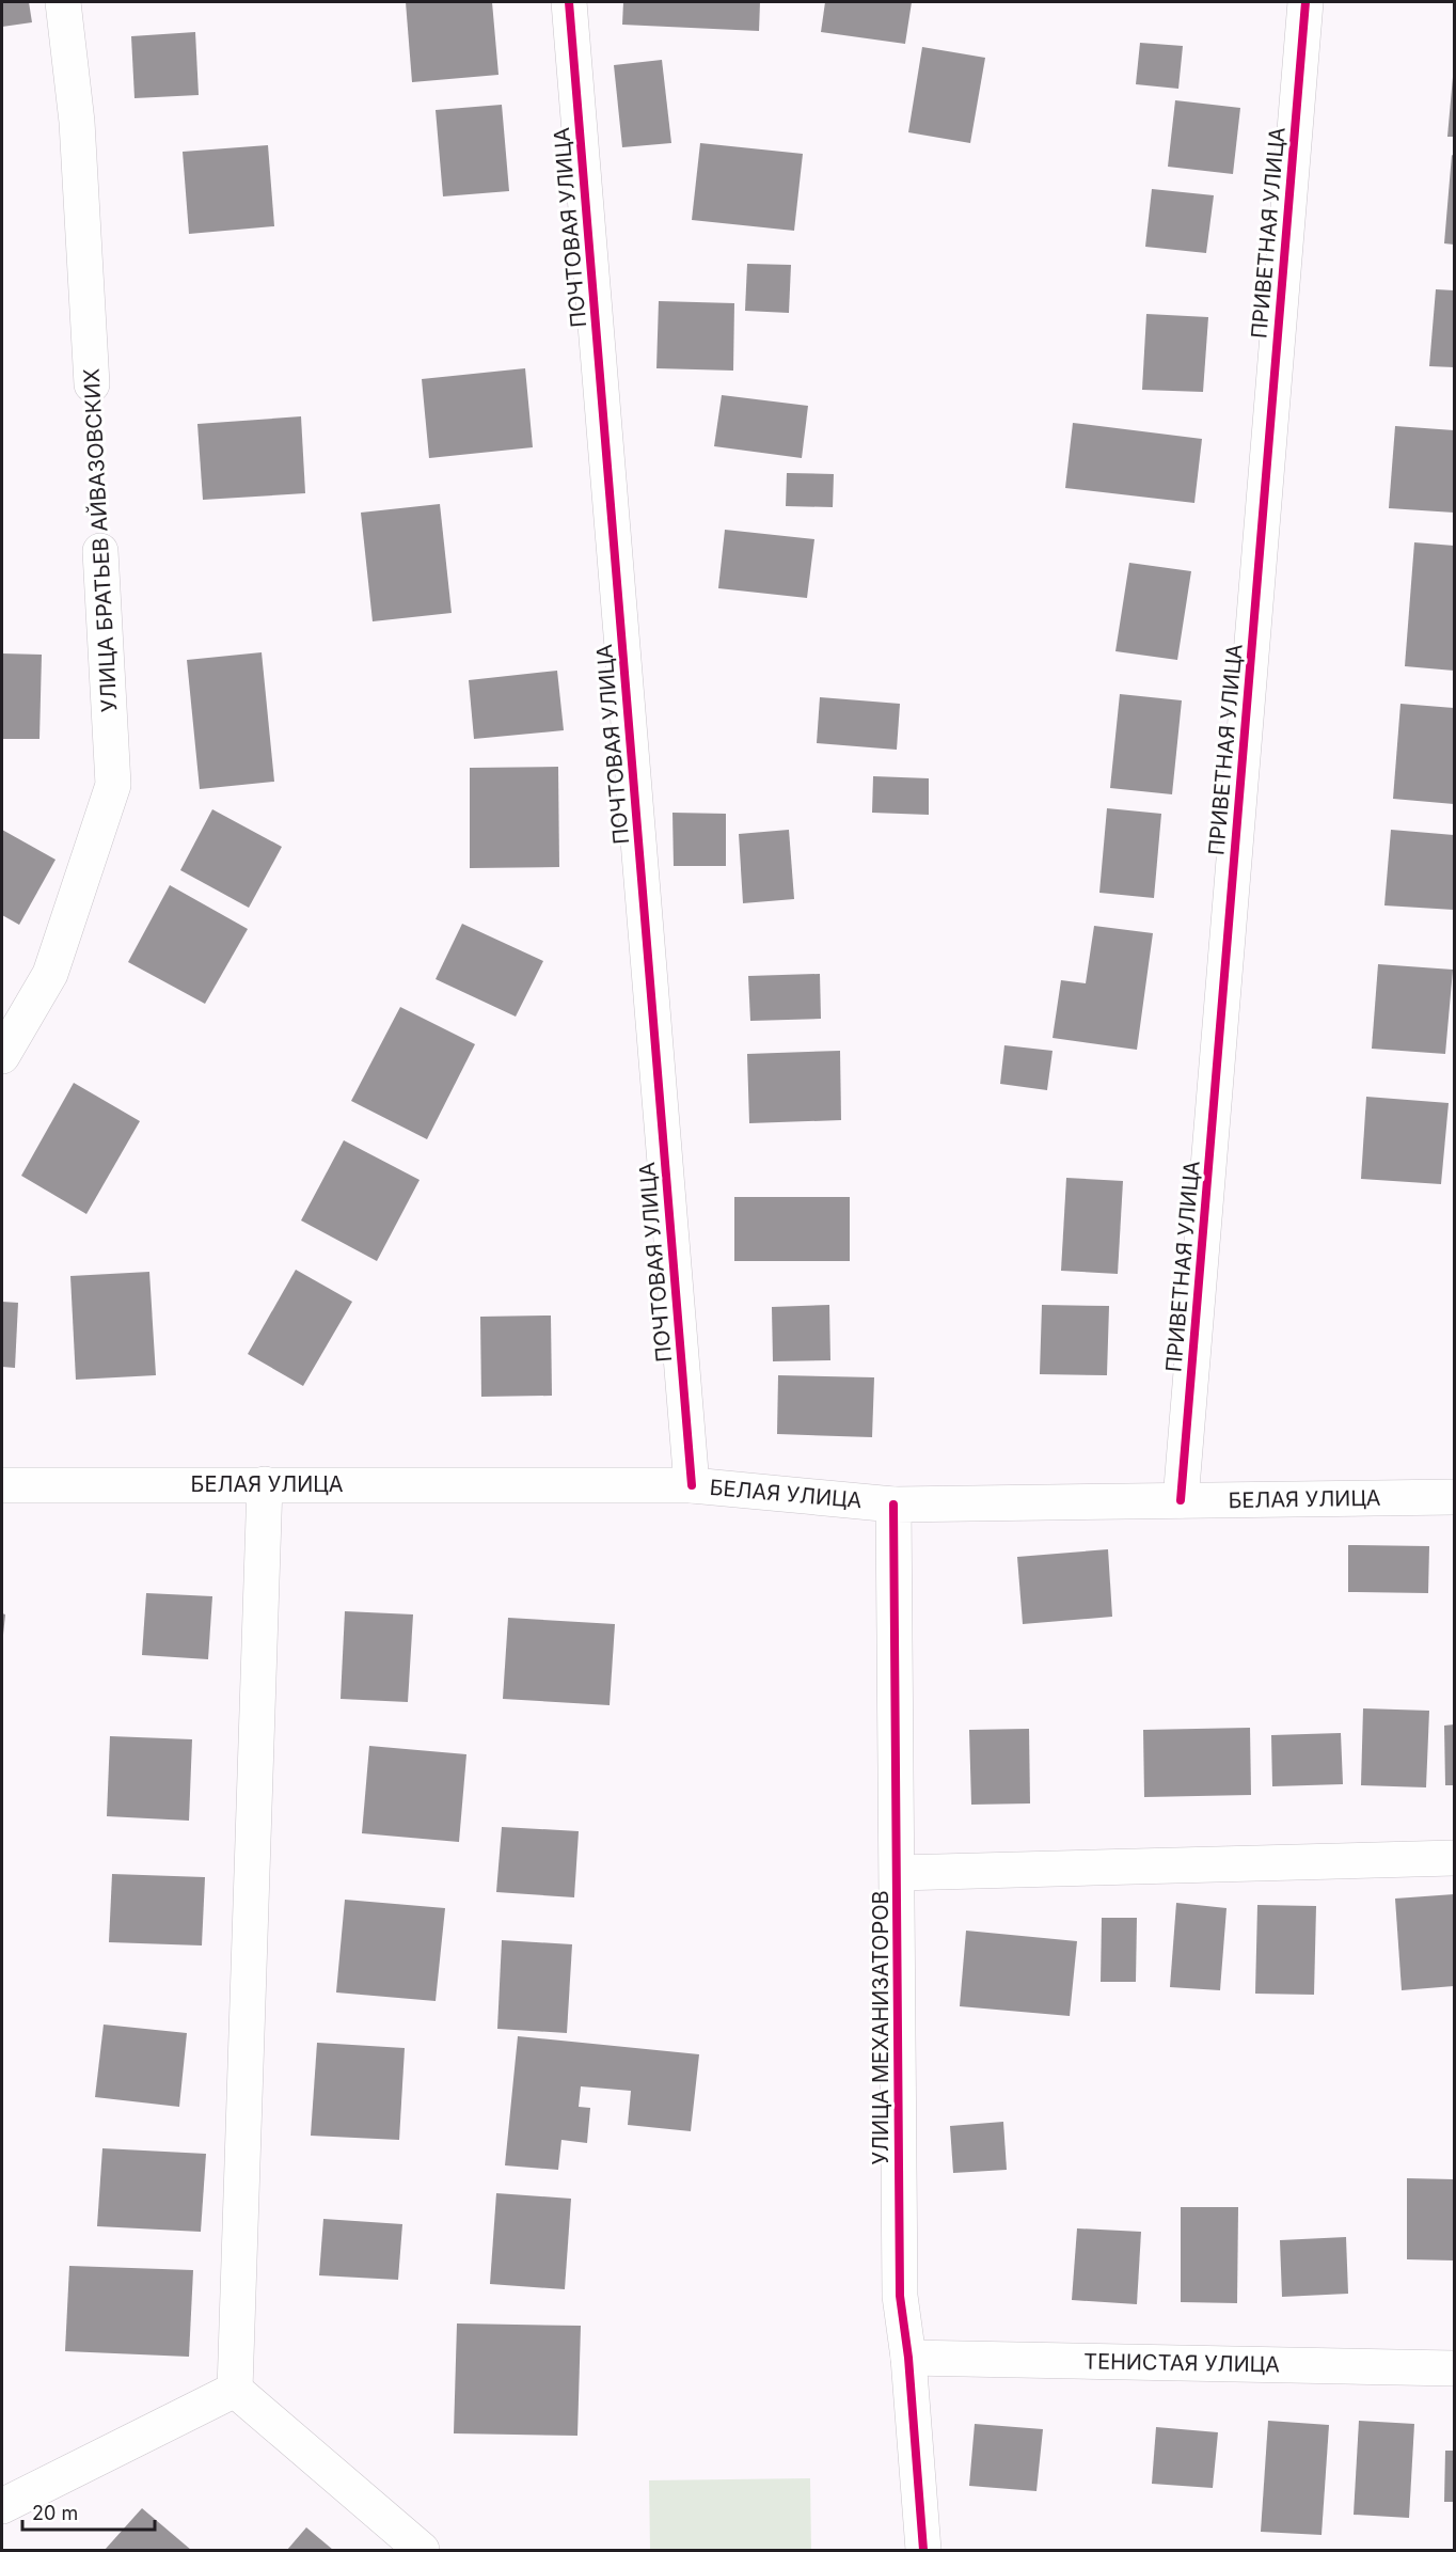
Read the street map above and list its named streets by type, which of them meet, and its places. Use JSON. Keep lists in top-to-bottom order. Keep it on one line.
{"streets":{"street":["ПОЧТОВАЯ УЛИЦА","ПРИВЕТНАЯ УЛИЦА","УЛИЦА БРАТЬЕВ АЙВАЗОВСКИХ","БЕЛАЯ УЛИЦА","УЛИЦА МЕХАНИЗАТОРОВ","ТЕНИСТАЯ УЛИЦА"]},"crossings":[["ПОЧТОВАЯ УЛИЦА","БЕЛАЯ УЛИЦА"],["ПРИВЕТНАЯ УЛИЦА","БЕЛАЯ УЛИЦА"],["БЕЛАЯ УЛИЦА","УЛИЦА МЕХАНИЗАТОРОВ"],["УЛИЦА МЕХАНИЗАТОРОВ","ТЕНИСТАЯ УЛИЦА"]],"scale_bar":"20 m"}
